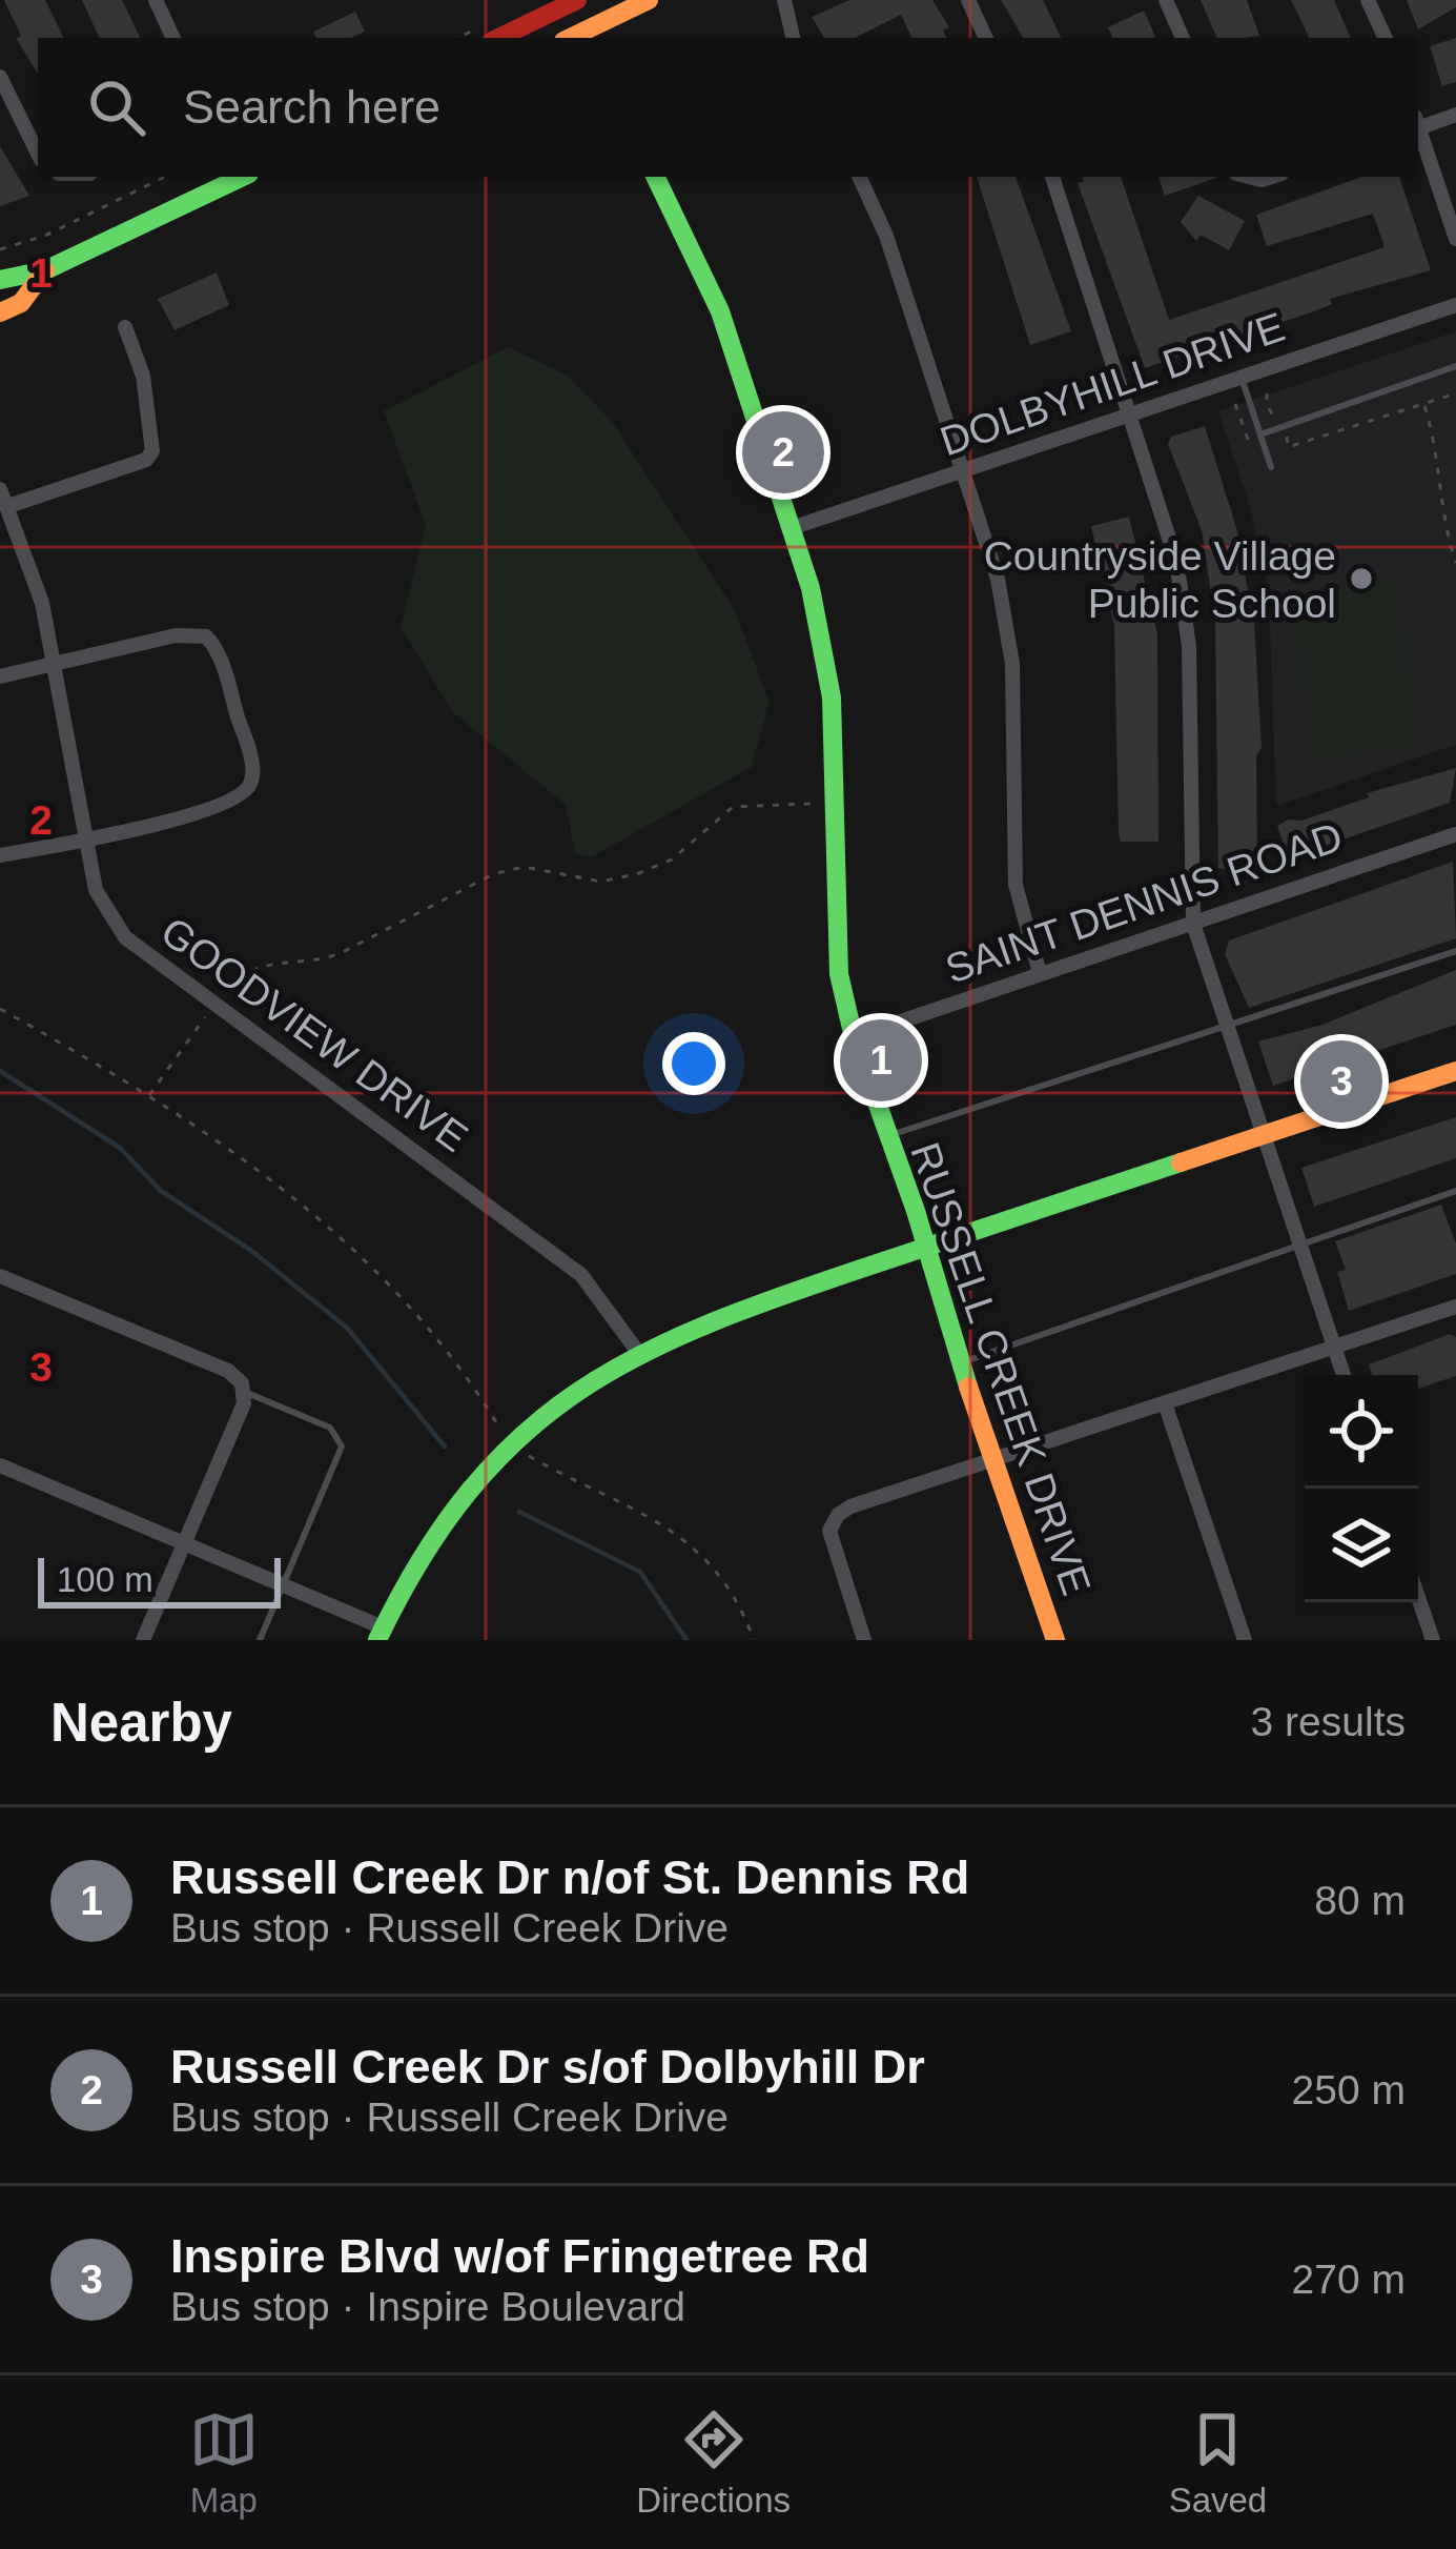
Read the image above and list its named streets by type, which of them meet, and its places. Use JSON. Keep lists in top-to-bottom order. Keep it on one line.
{"streets":{"street":["DOLBYHILL DRIVE","SAINT DENNIS ROAD","GOODVIEW DRIVE","RUSSELL CREEK DRIVE"]},"crossings":[["DOLBYHILL DRIVE","RUSSELL CREEK DRIVE"],["SAINT DENNIS ROAD","RUSSELL CREEK DRIVE"]],"places":["Countryside Village Public School"],"scale_bar":"100 m","page":{"search":"Search here","pins":["2","1","3"],"scale":"100 m","heading":["Nearby","3 results"],"list":[{"mark":"1","name":"Russell Creek Dr n/of St. Dennis Rd","note":"Bus stop · Russell Creek Drive","value":"80 m"},{"mark":"2","name":"Russell Creek Dr s/of Dolbyhill Dr","note":"Bus stop · Russell Creek Drive","value":"250 m"},{"mark":"3","name":"Inspire Blvd w/of Fringetree Rd","note":"Bus stop · Inspire Boulevard","value":"270 m"}],"nav":["Map","Directions","Saved"]},"grid":{"rows":["1","2","3"]}}
